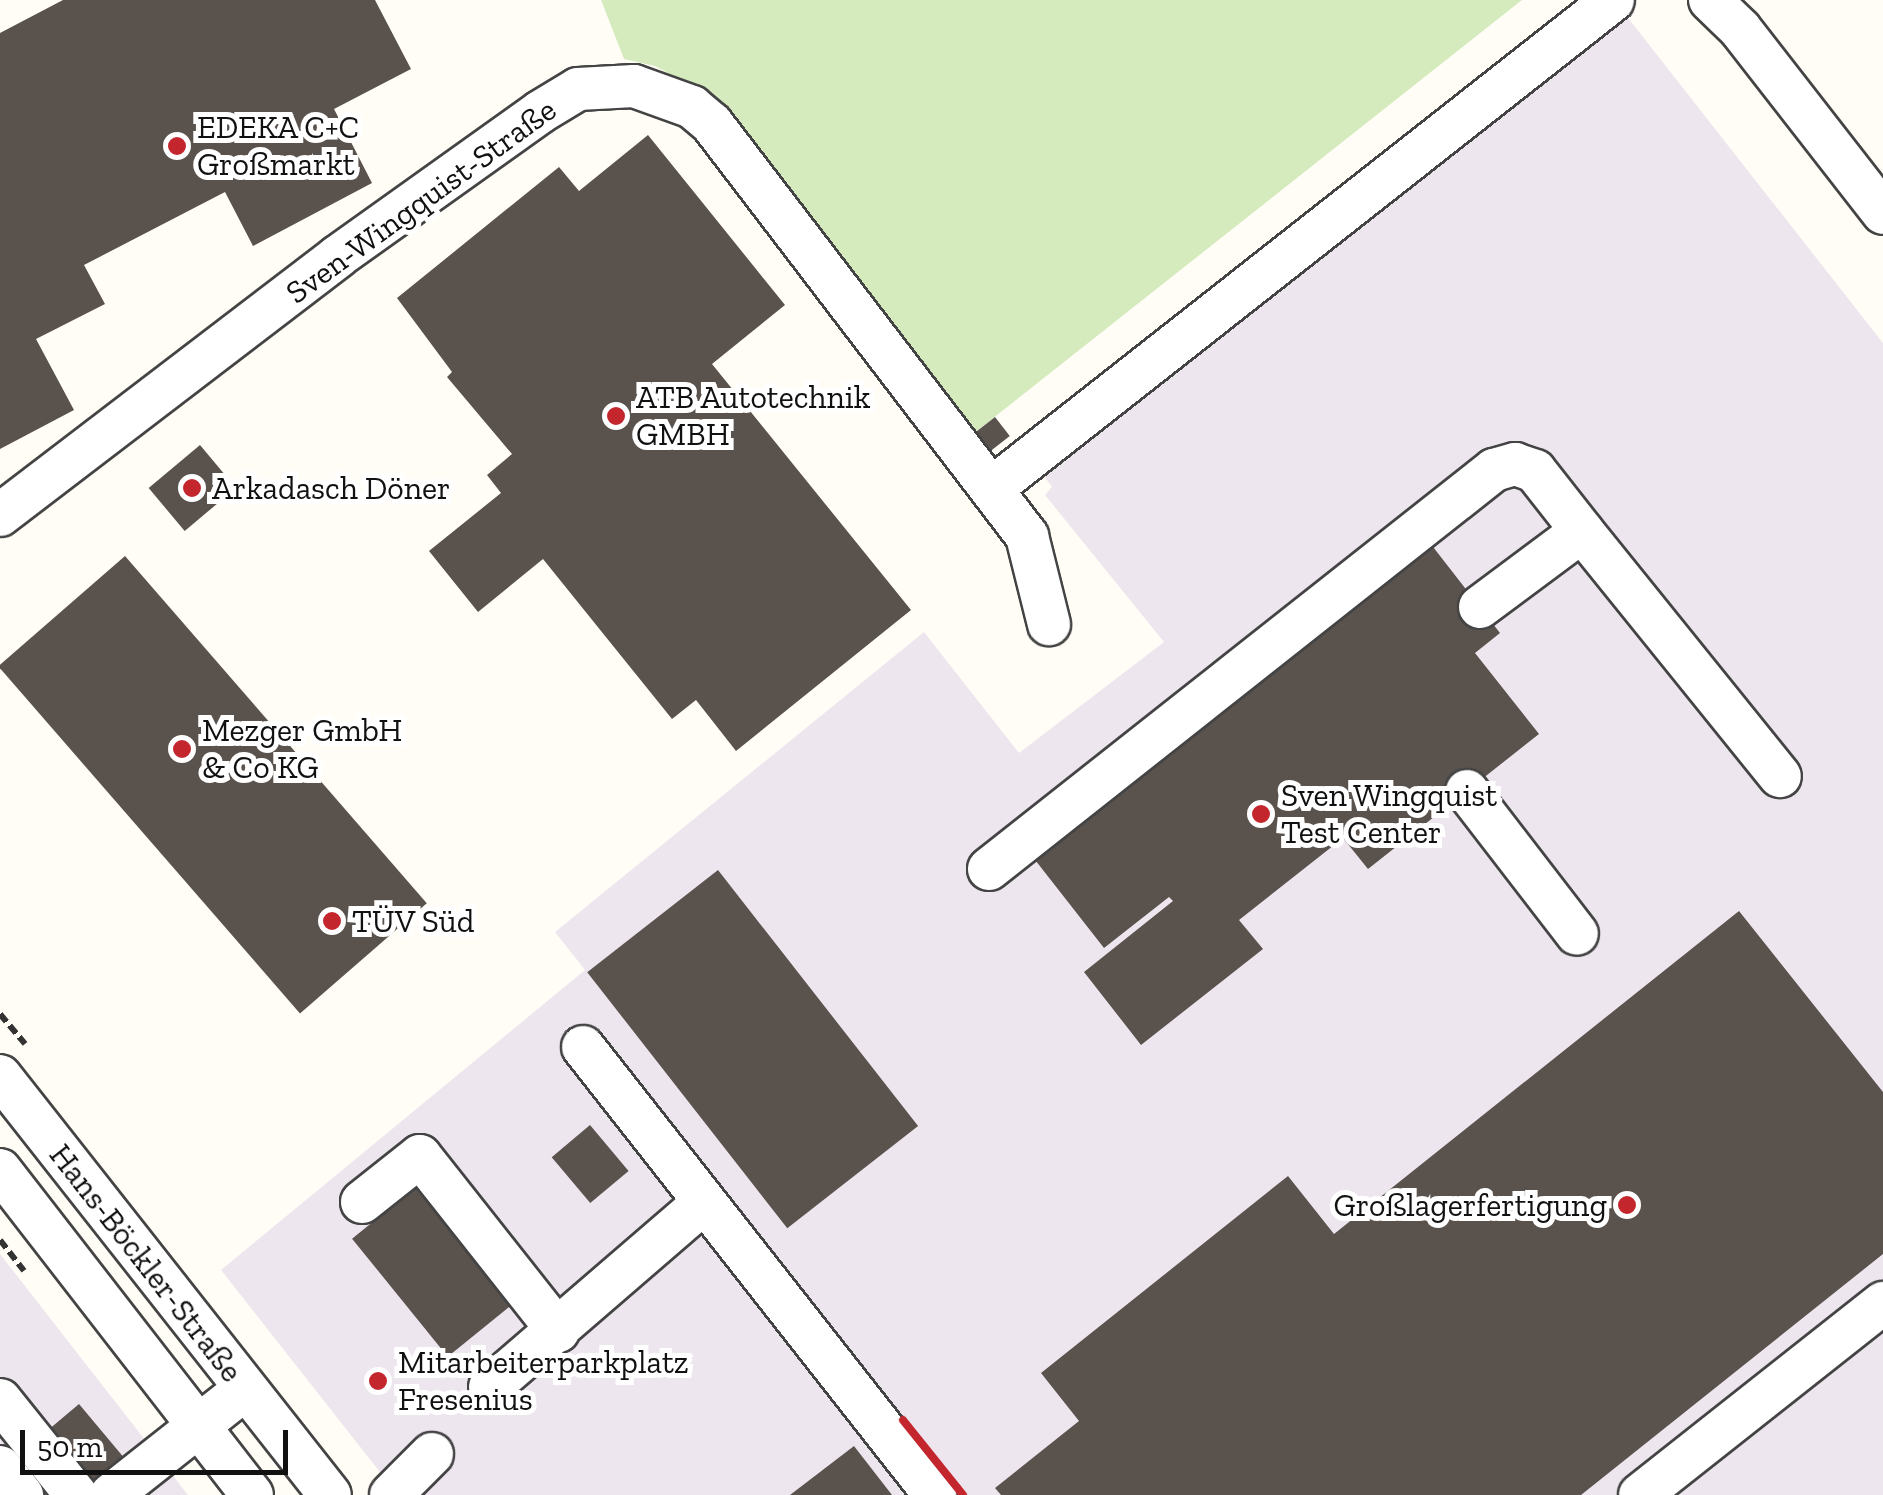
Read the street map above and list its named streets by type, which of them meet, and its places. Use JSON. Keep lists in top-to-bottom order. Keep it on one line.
{"streets":{"street":["Sven-Wingquist-Straße","Hans-Böckler-Straße"]},"places":["EDEKA C+C Großmarkt","ATB Autotechnik GMBH","Arkadasch Döner","Mezger GmbH & Co KG","Sven Wingquist Test Center","TÜV Süd","Großlagerfertigung","Mitarbeiterparkplatz Fresenius"],"scale_bar":"50 m"}
